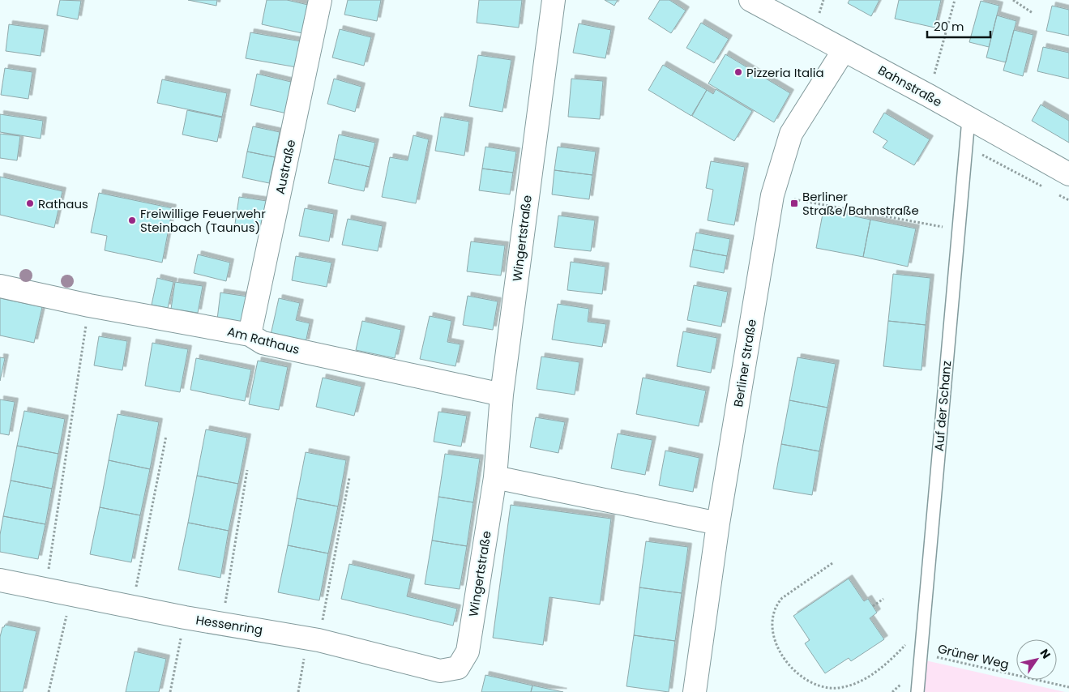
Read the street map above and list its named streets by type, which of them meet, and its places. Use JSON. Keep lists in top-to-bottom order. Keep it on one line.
{"streets":{"street":["Bahnstraße","Austraße","Wingertstraße","Am Rathaus","Berliner Straße","Hessenring"],"lane":["Auf der Schanz"],"path":["Grüner Weg"]},"crossings":[["Bahnstraße","Berliner Straße"],["Bahnstraße","Auf der Schanz"],["Austraße","Am Rathaus"],["Wingertstraße","Am Rathaus"],["Wingertstraße","Hessenring"],["Auf der Schanz","Grüner Weg"]],"places":{"other":["Pizzeria Italia","Rathaus","Freiwillige Feuerwehr Steinbach (Taunus)"],"transit":["Berliner Straße/Bahnstraße"]},"scale_bar":"20 m","north":"top right"}
